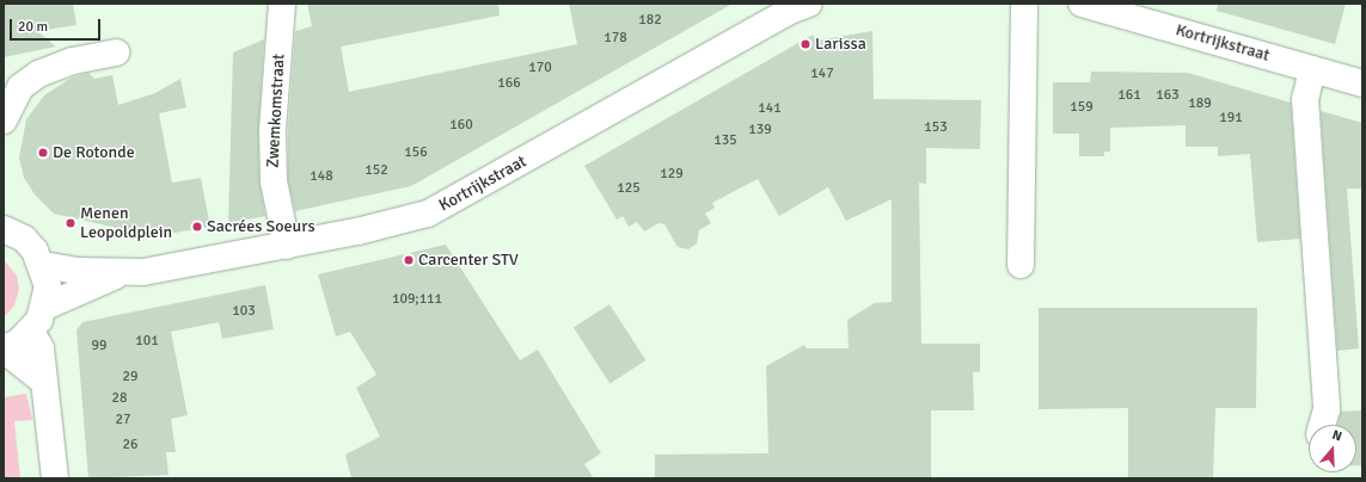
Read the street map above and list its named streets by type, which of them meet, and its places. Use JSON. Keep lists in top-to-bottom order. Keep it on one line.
{"streets":{"street":["Kortrijkstraat","Zwemkomstraat"]},"crossings":[["Kortrijkstraat","Zwemkomstraat"]],"places":["Larissa","De Rotonde","Menen Leopoldplein","Sacrées Soeurs","Carcenter STV"],"house_numbers":["182","178","170","147","166","161","163","189","159","141","191","160","153","139","135","156","152","129","148","125","109;111","103","101","99","29","28","27","26"],"scale_bar":"20 m","north":"top"}
